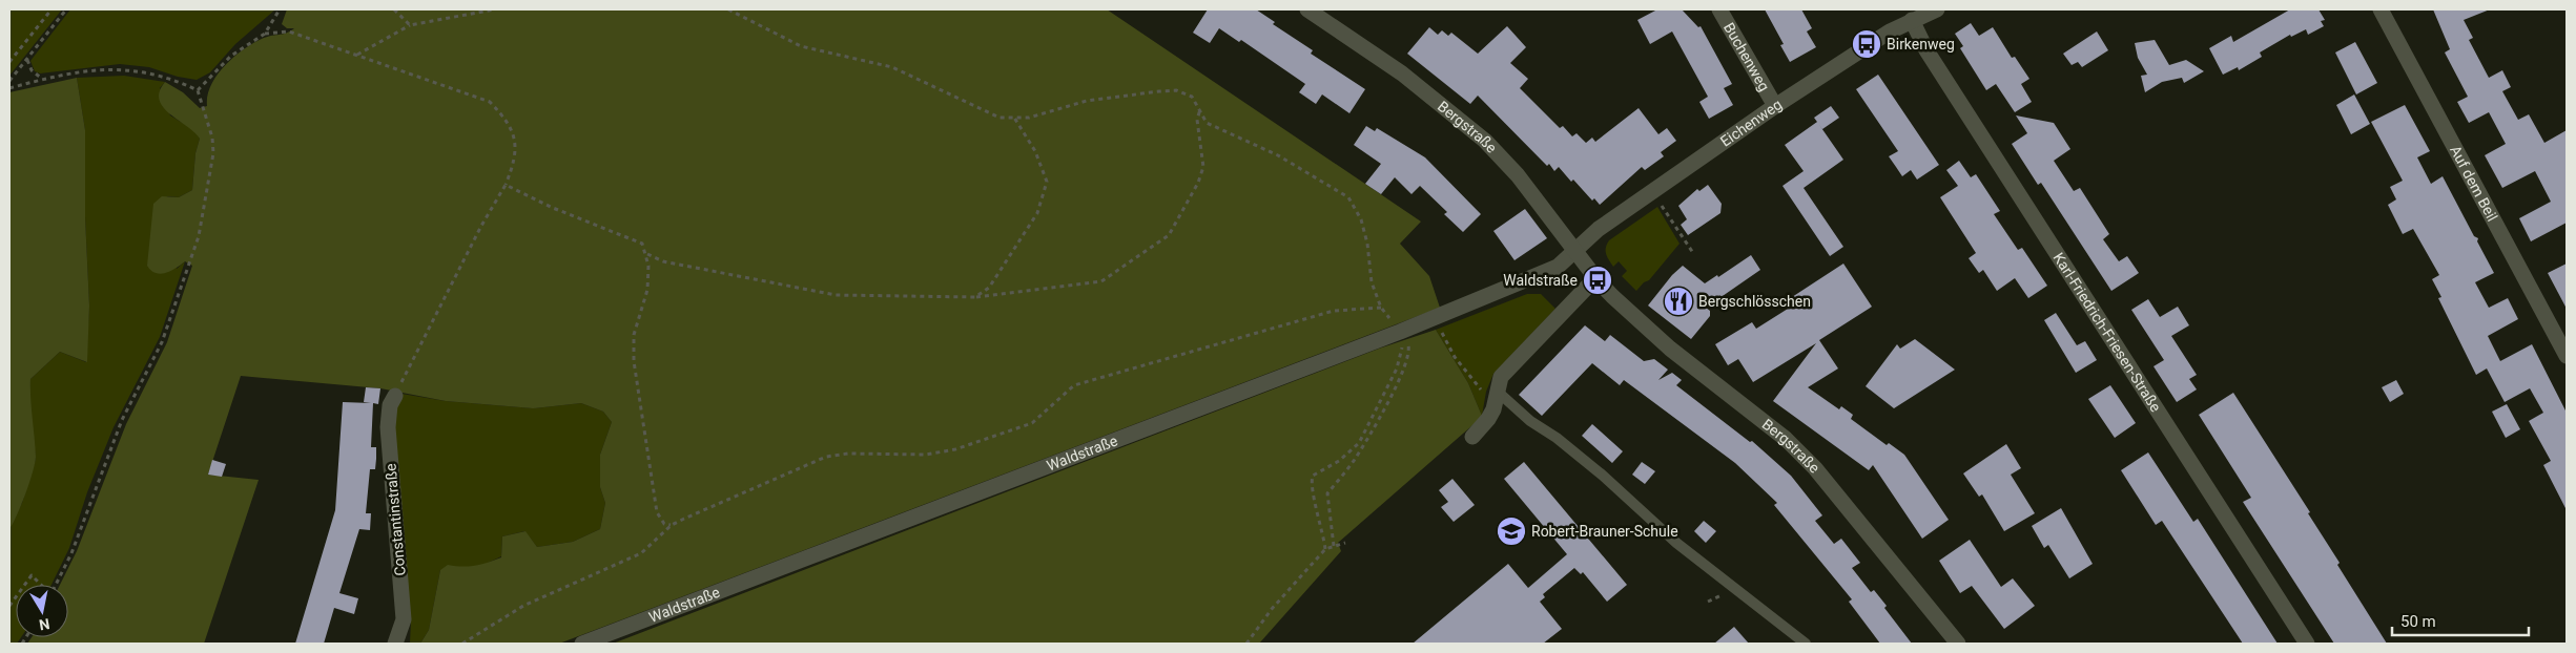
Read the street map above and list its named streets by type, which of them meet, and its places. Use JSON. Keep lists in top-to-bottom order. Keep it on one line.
{"streets":{"street":["Buchenweg","Eichenweg","Bergstraße","Auf dem Beil","Karl-Friedrich-Friesen-Straße","Waldstraße","Constantinstraße"]},"crossings":[["Buchenweg","Eichenweg"],["Eichenweg","Bergstraße"],["Eichenweg","Karl-Friedrich-Friesen-Straße"],["Eichenweg","Waldstraße"],["Bergstraße","Waldstraße"]],"places":{"bus stop":["Birkenweg","Waldstraße"],"restaurant":["Bergschlösschen"],"school or university":["Robert-Brauner-Schule"]},"scale_bar":"50 m","north":"bottom"}
